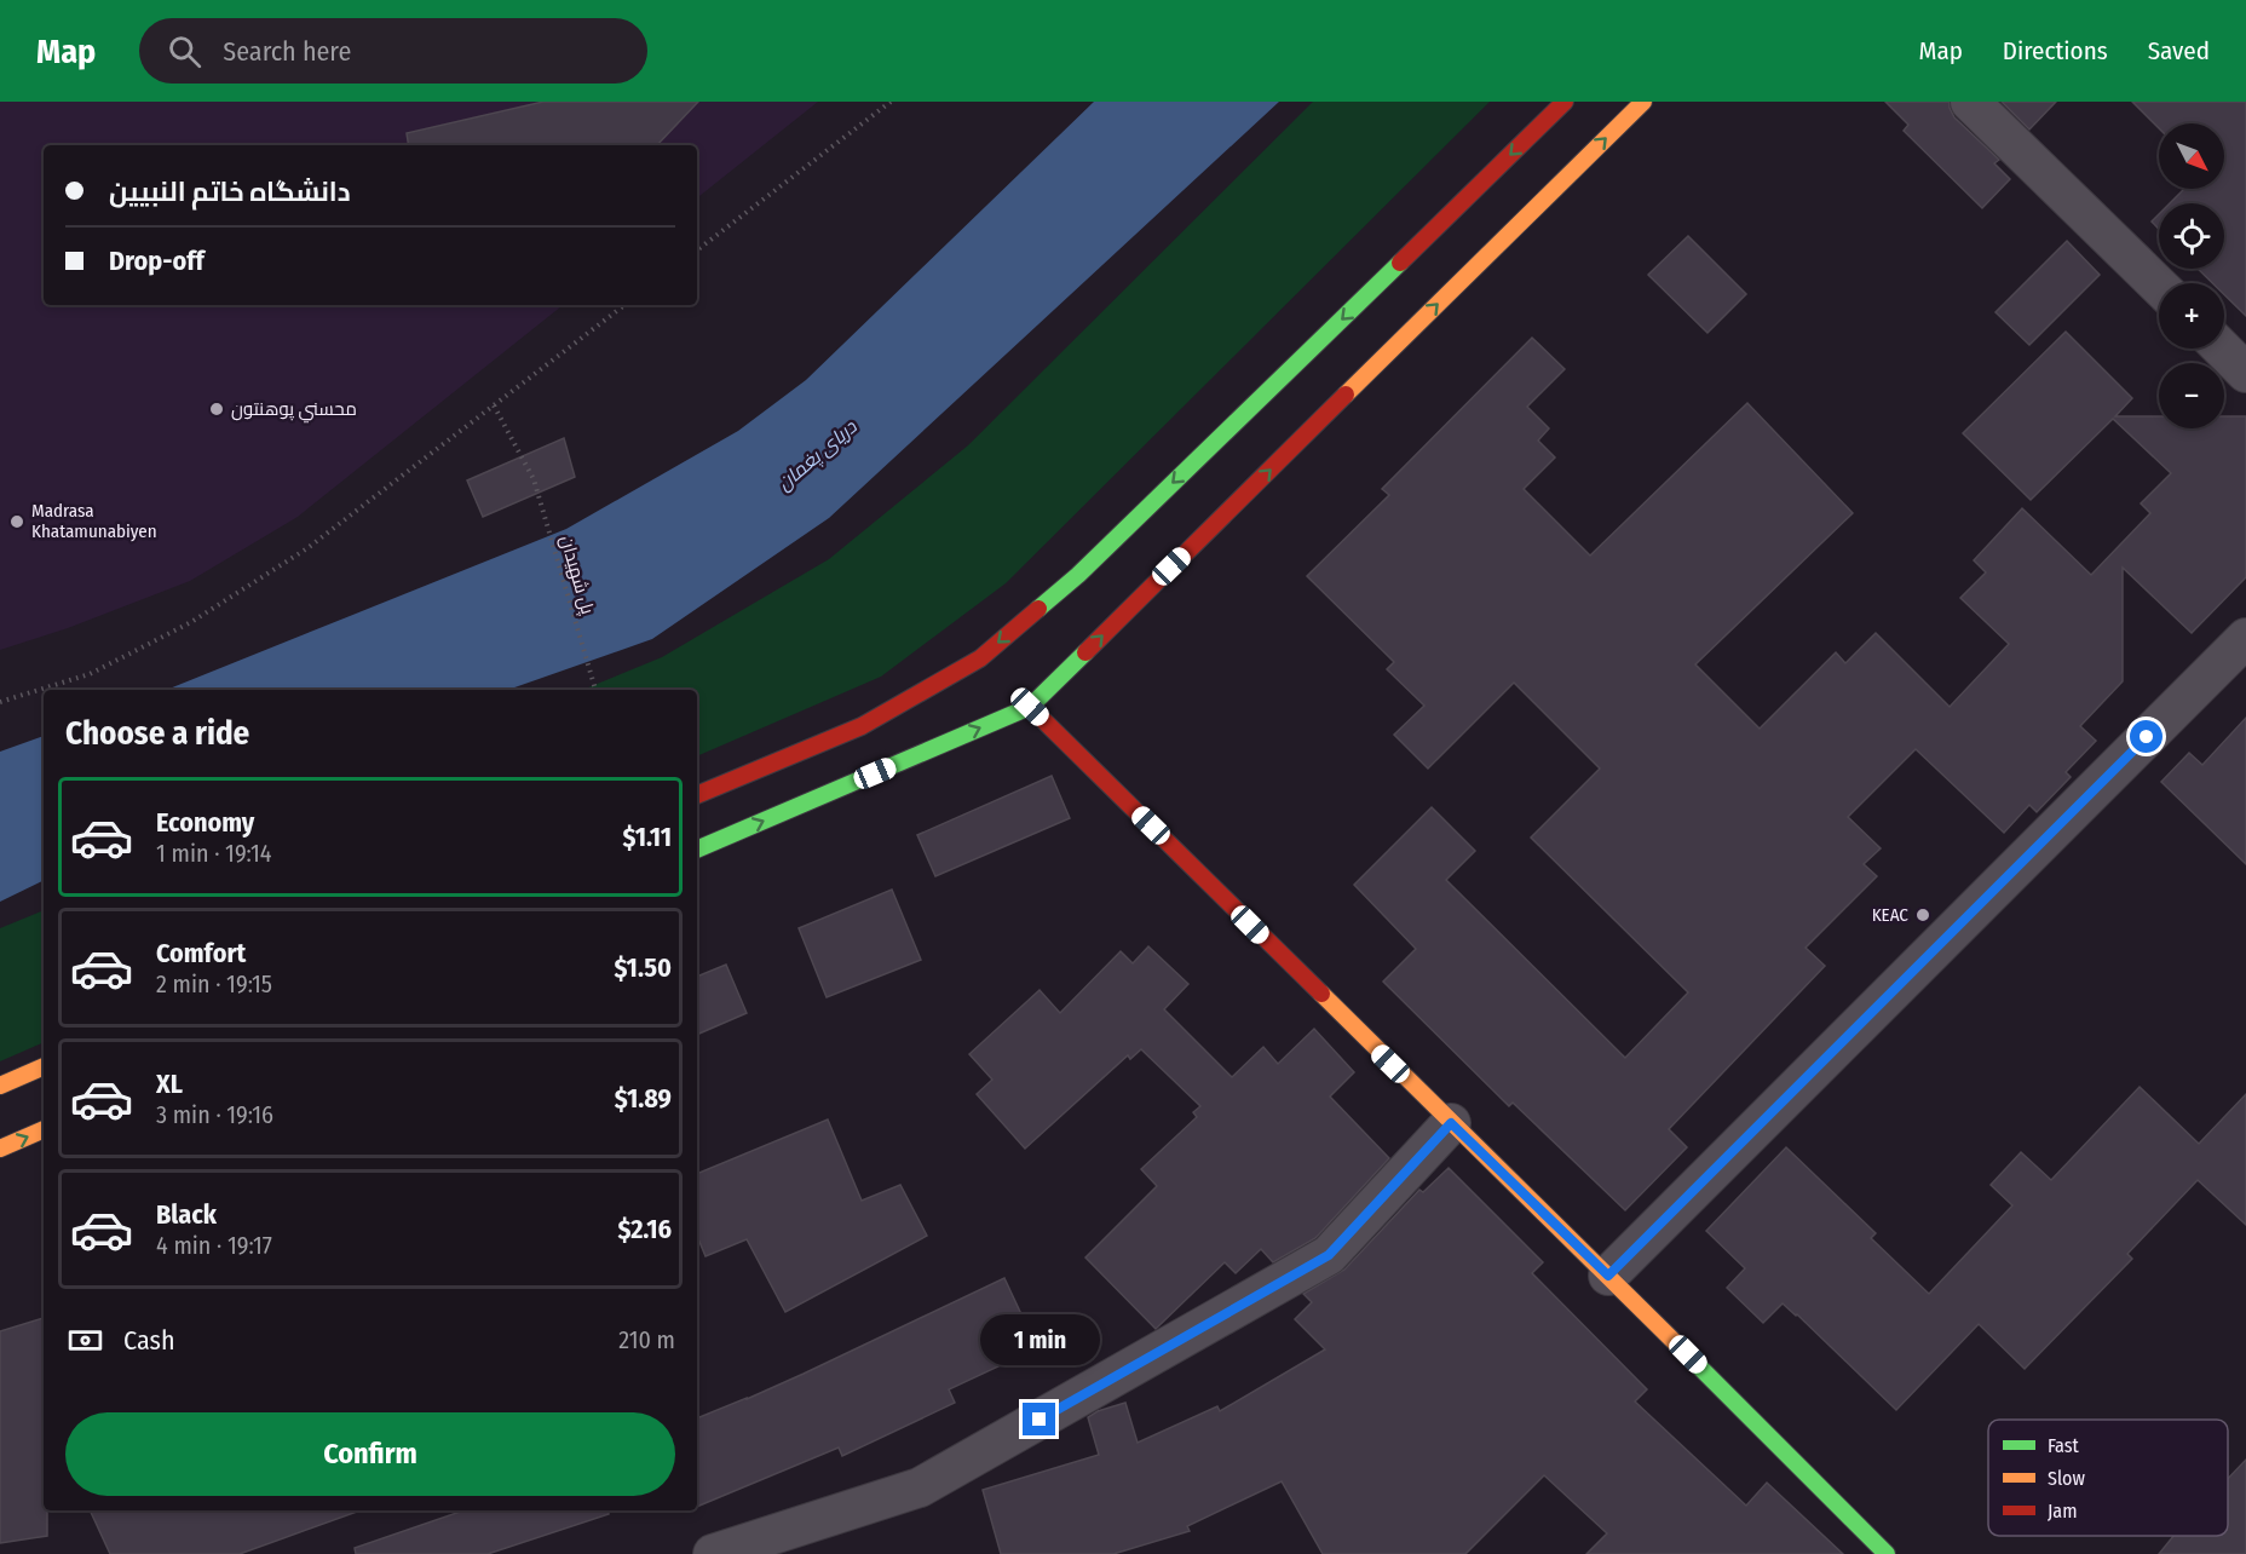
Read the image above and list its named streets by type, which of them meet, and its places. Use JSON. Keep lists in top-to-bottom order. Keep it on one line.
{"streets":{"path":["پل شهیدان"]},"water":["دریای پغمان"],"places":["محسني پوهنتون","Madrasa Khatamunabiyen","KEAC"],"legend":["Fast","Slow","Jam"],"north":"bottom right","page":{"header":"Map","search":"Search here","nav":["Map","Directions","Saved"],"map_buttons":["+","−"],"banner":["دانشگاه خاتم النبیین","Drop-off"],"heading":"Choose a ride","list":[{"name":"Economy","note":"1 min · 19:14","value":"$1.11"},{"name":"Comfort","note":"2 min · 19:15","value":"$1.50"},{"name":"XL","note":"3 min · 19:16","value":"$1.89"},{"name":"Black","note":"4 min · 19:17","value":"$2.16"}],"pay":["Cash","210 m"],"bubble":"1 min","buttons":"Confirm"}}
